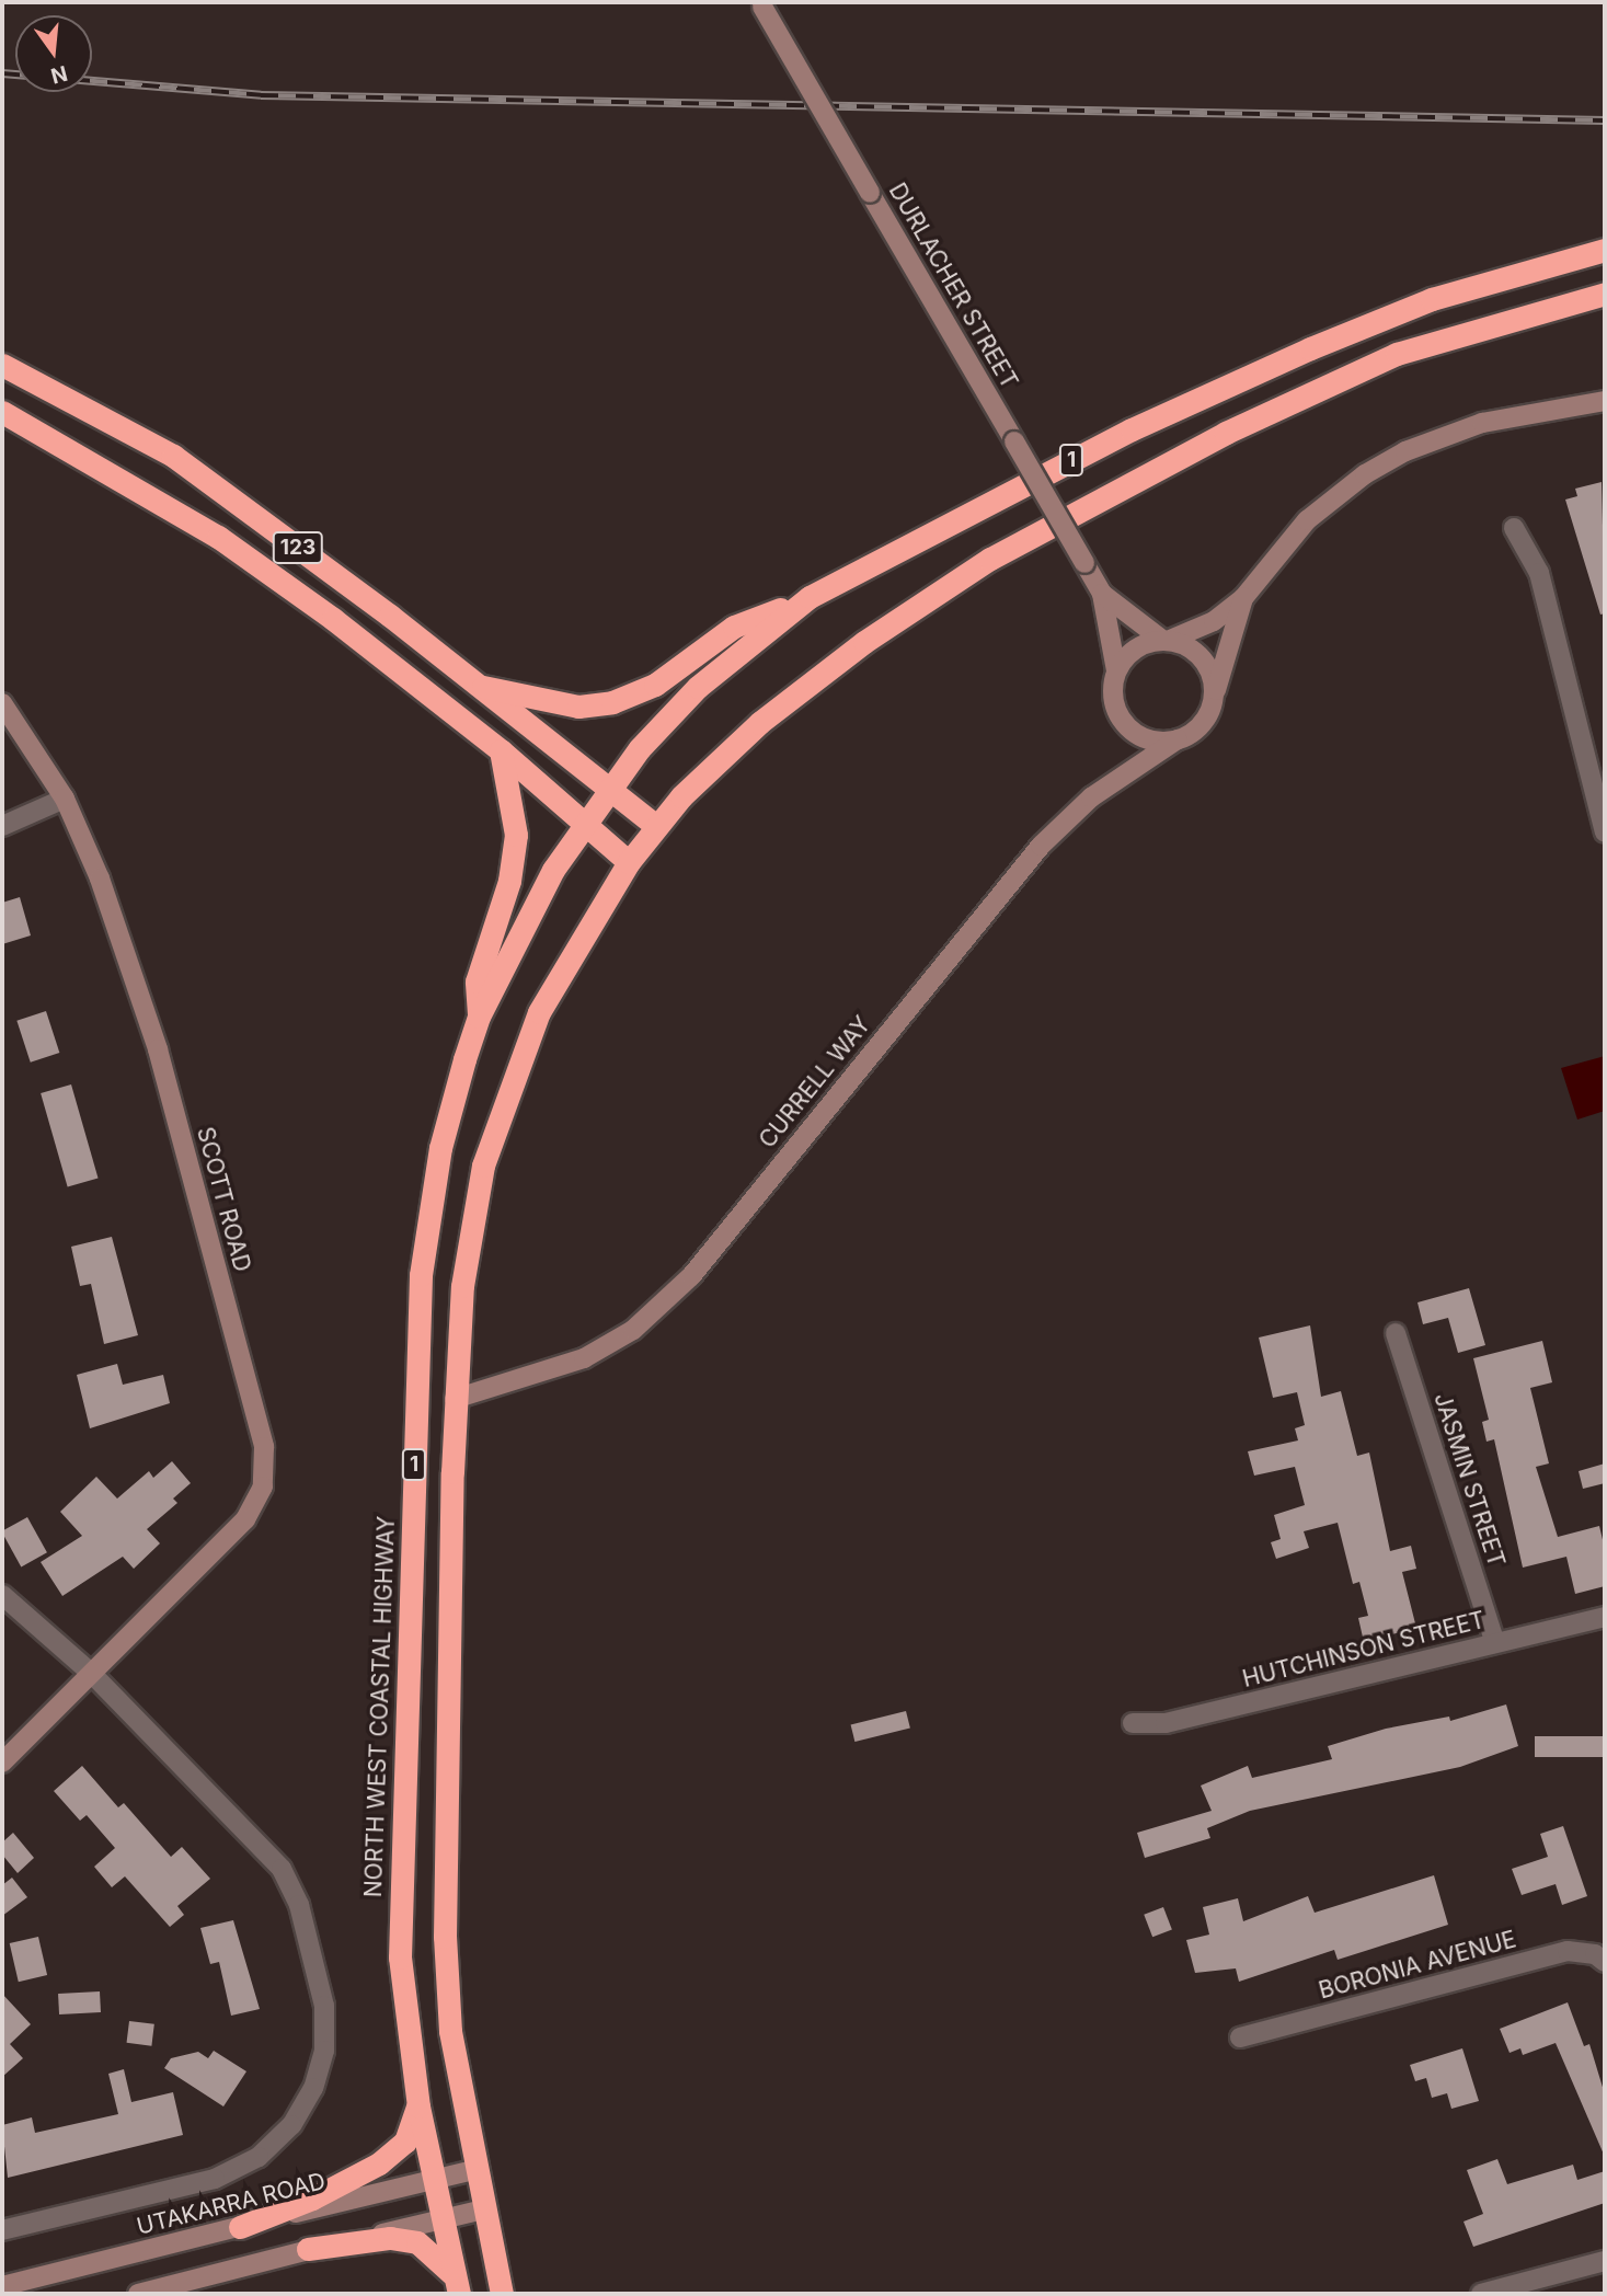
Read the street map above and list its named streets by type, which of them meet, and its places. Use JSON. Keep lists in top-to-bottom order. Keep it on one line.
{"streets":{"highway":["1","123","NORTH WEST COASTAL HIGHWAY"],"street":["DURLACHER STREET","CURRELL WAY","SCOTT ROAD","JASMIN STREET","HUTCHINSON STREET","BORONIA AVENUE","UTAKARRA ROAD"]},"crossings":[["DURLACHER STREET","CURRELL WAY"],["1","123"],["1","CURRELL WAY"],["1","UTAKARRA ROAD"],["123","NORTH WEST COASTAL HIGHWAY"],["JASMIN STREET","HUTCHINSON STREET"],["NORTH WEST COASTAL HIGHWAY","UTAKARRA ROAD"]],"north":"bottom"}
